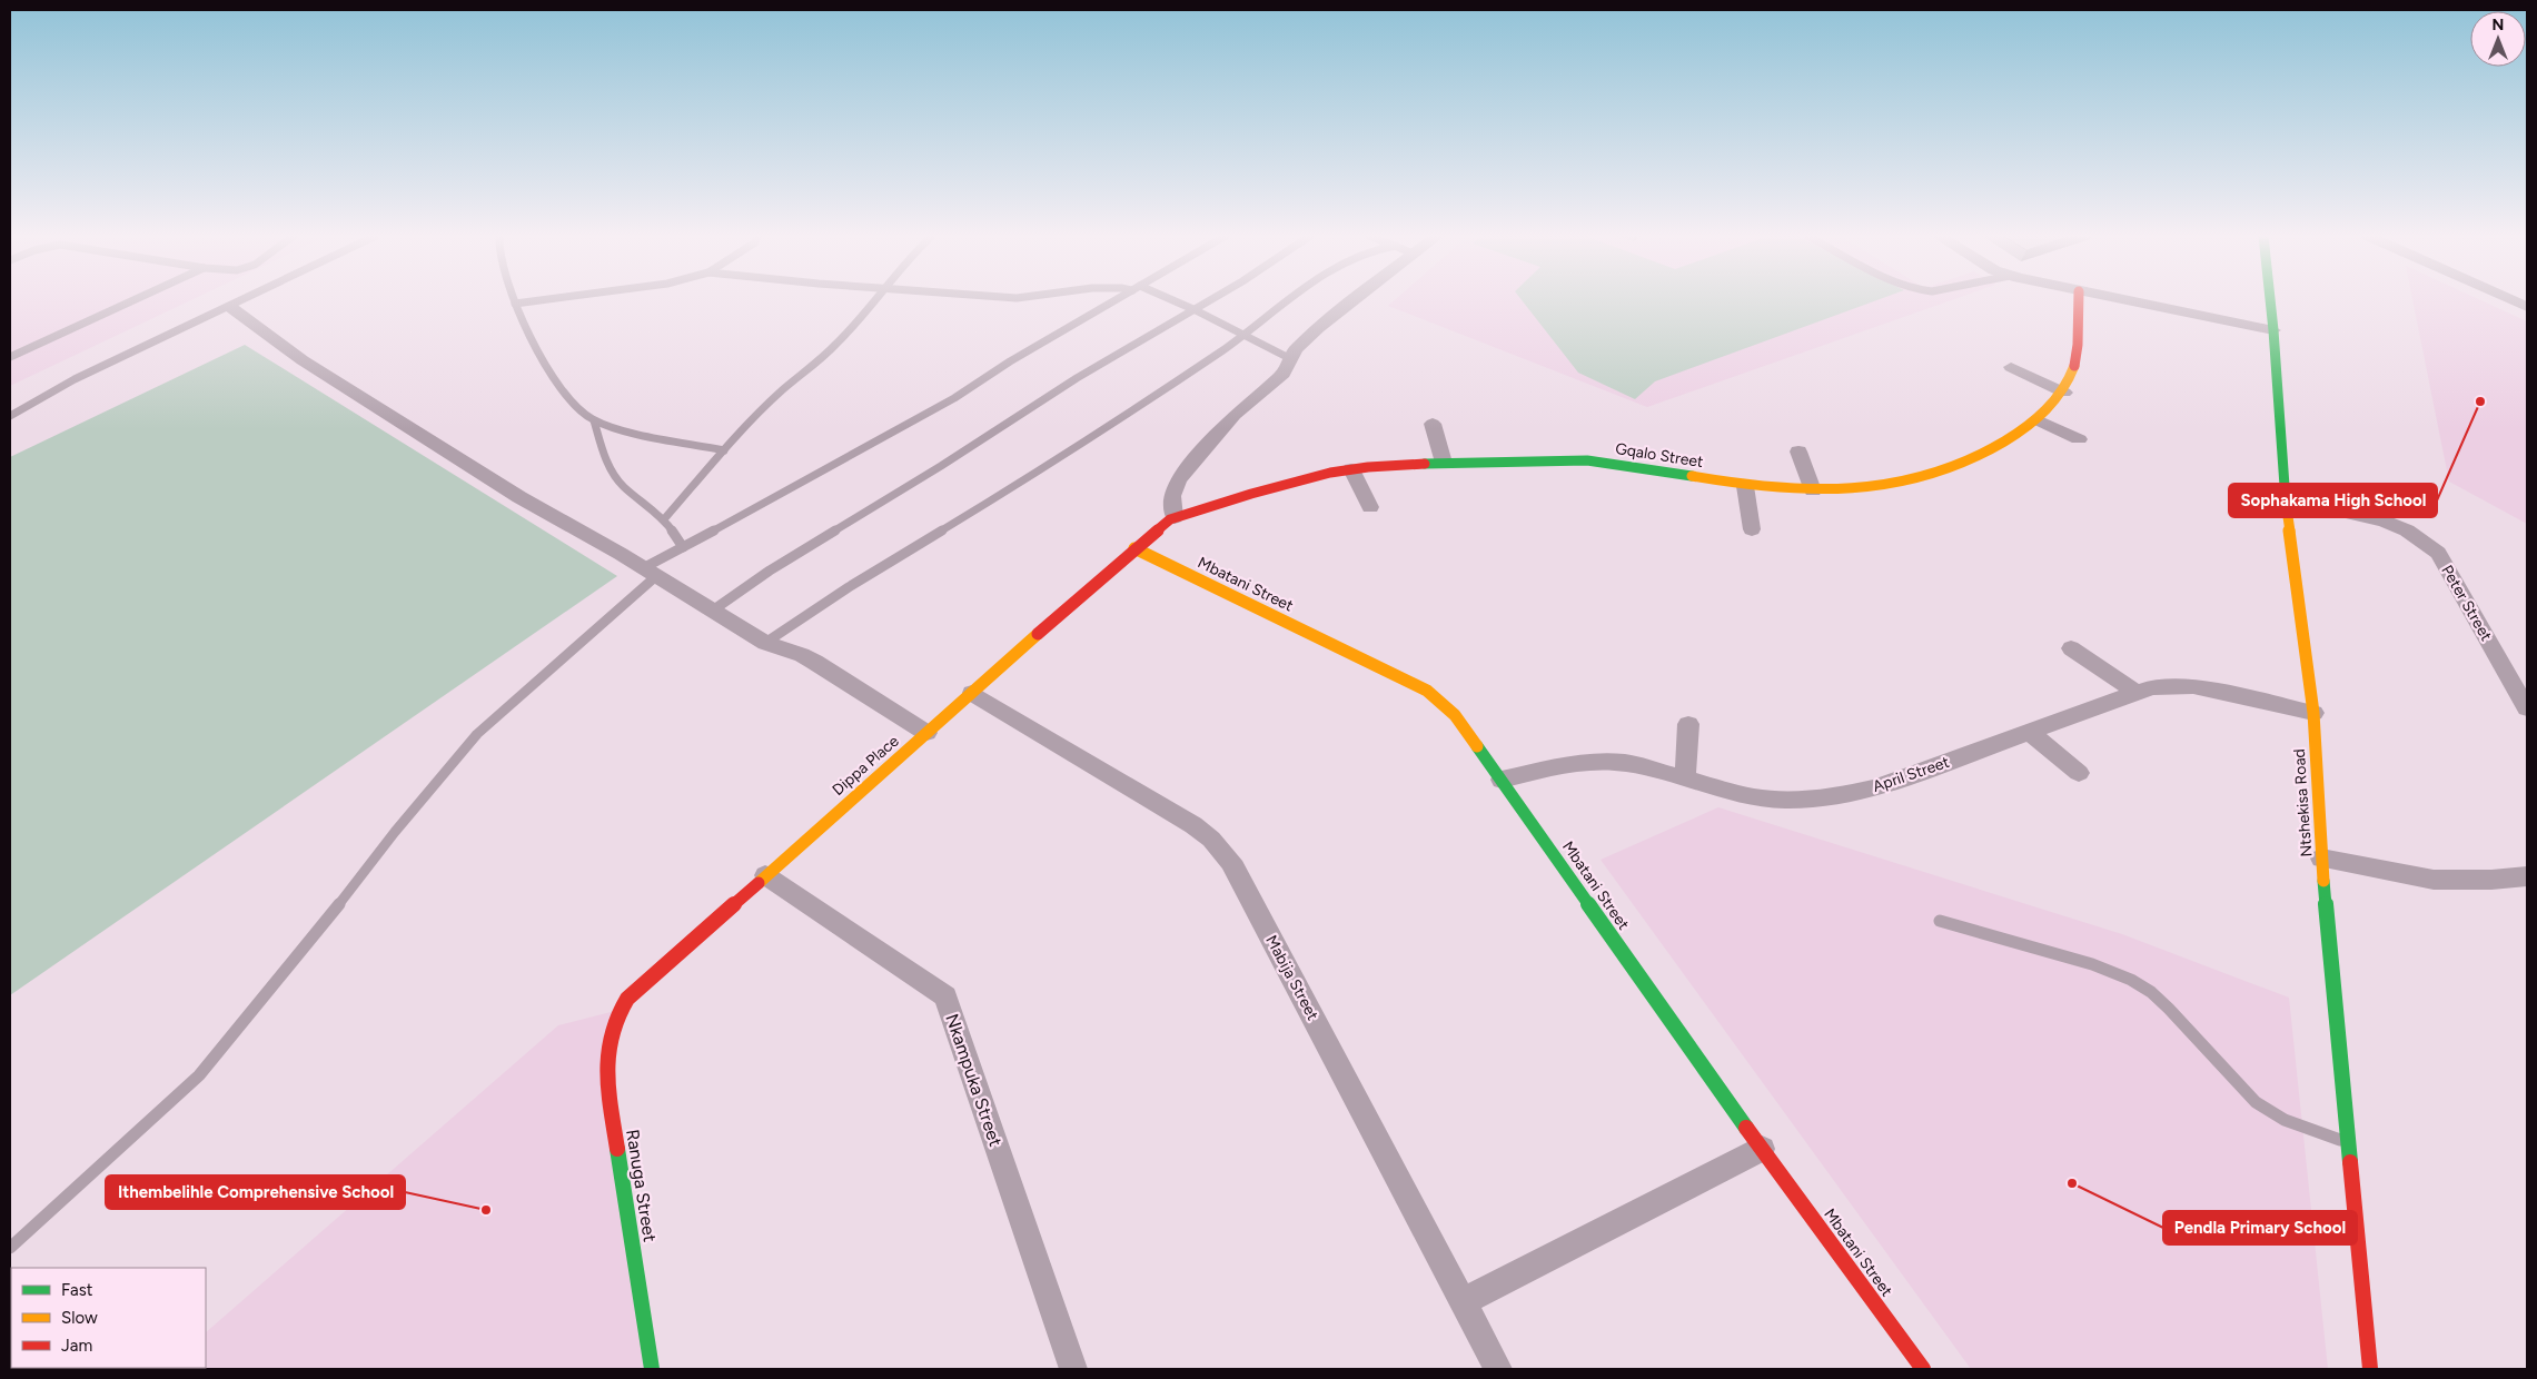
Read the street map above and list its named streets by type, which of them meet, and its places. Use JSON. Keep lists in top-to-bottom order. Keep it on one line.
{"streets":{"street":["Gqalo Street","Mbatani Street","Peter Street","Dippa Place","April Street","Ntshekisa Road","Mabija Street","Nkampuka Street","Ranuga Street"]},"crossings":[["Gqalo Street","Mbatani Street"],["Gqalo Street","Dippa Place"],["Mbatani Street","Dippa Place"],["Mbatani Street","April Street"],["Peter Street","Ntshekisa Road"],["Dippa Place","Mabija Street"],["Dippa Place","Nkampuka Street"],["Dippa Place","Ranuga Street"],["April Street","Ntshekisa Road"]],"places":["Sophakama High School","Pendla Primary School","Ithembelihle Comprehensive School"],"legend":["Fast","Slow","Jam"],"north":"top"}
